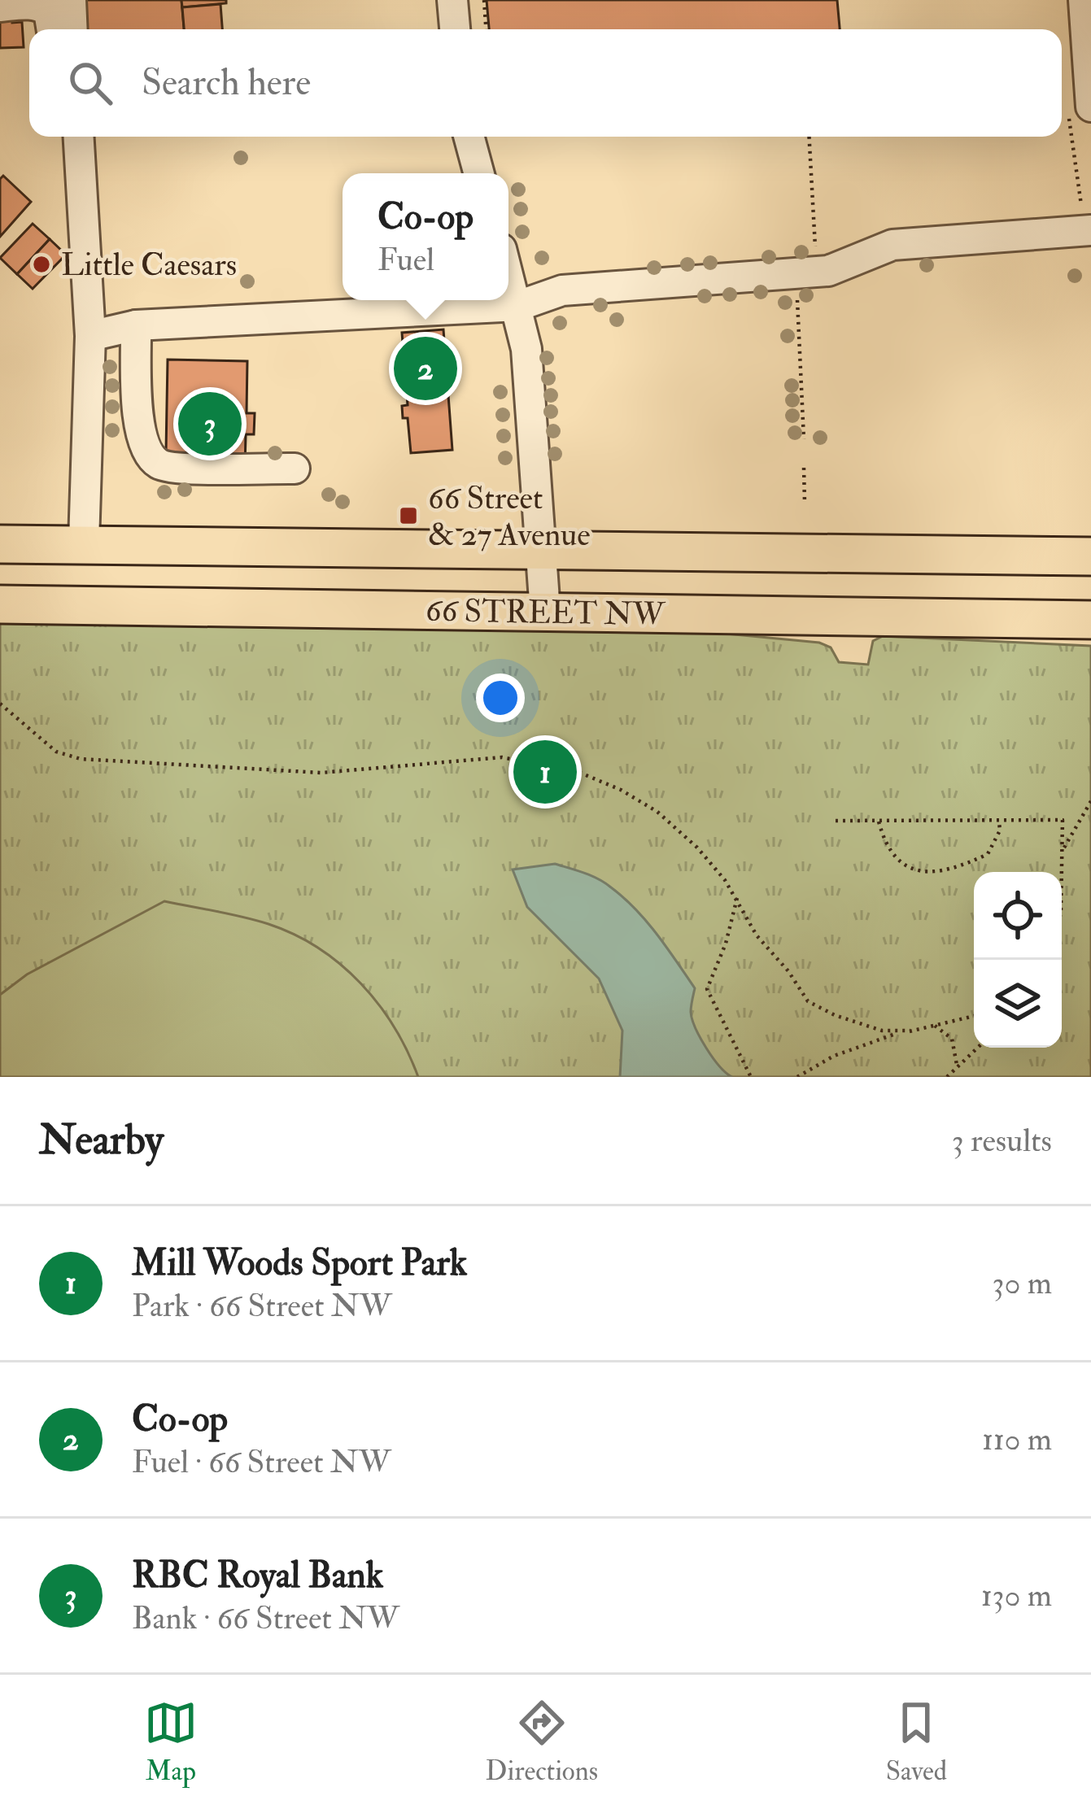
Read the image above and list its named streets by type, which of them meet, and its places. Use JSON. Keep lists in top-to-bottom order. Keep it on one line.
{"streets":{"main road":["66 STREET NW"]},"places":{"other":["Little Caesars"],"transit":["66 Street & 27 Avenue"]},"page":{"search":"Search here","popup":["Co-op","Fuel"],"pins":["2","3","1"],"heading":["Nearby","3 results"],"list":[{"mark":"1","name":"Mill Woods Sport Park","note":"Park · 66 Street NW","value":"30 m"},{"mark":"2","name":"Co-op","note":"Fuel · 66 Street NW","value":"110 m"},{"mark":"3","name":"RBC Royal Bank","note":"Bank · 66 Street NW","value":"130 m"}],"nav":["Map","Directions","Saved"]}}
